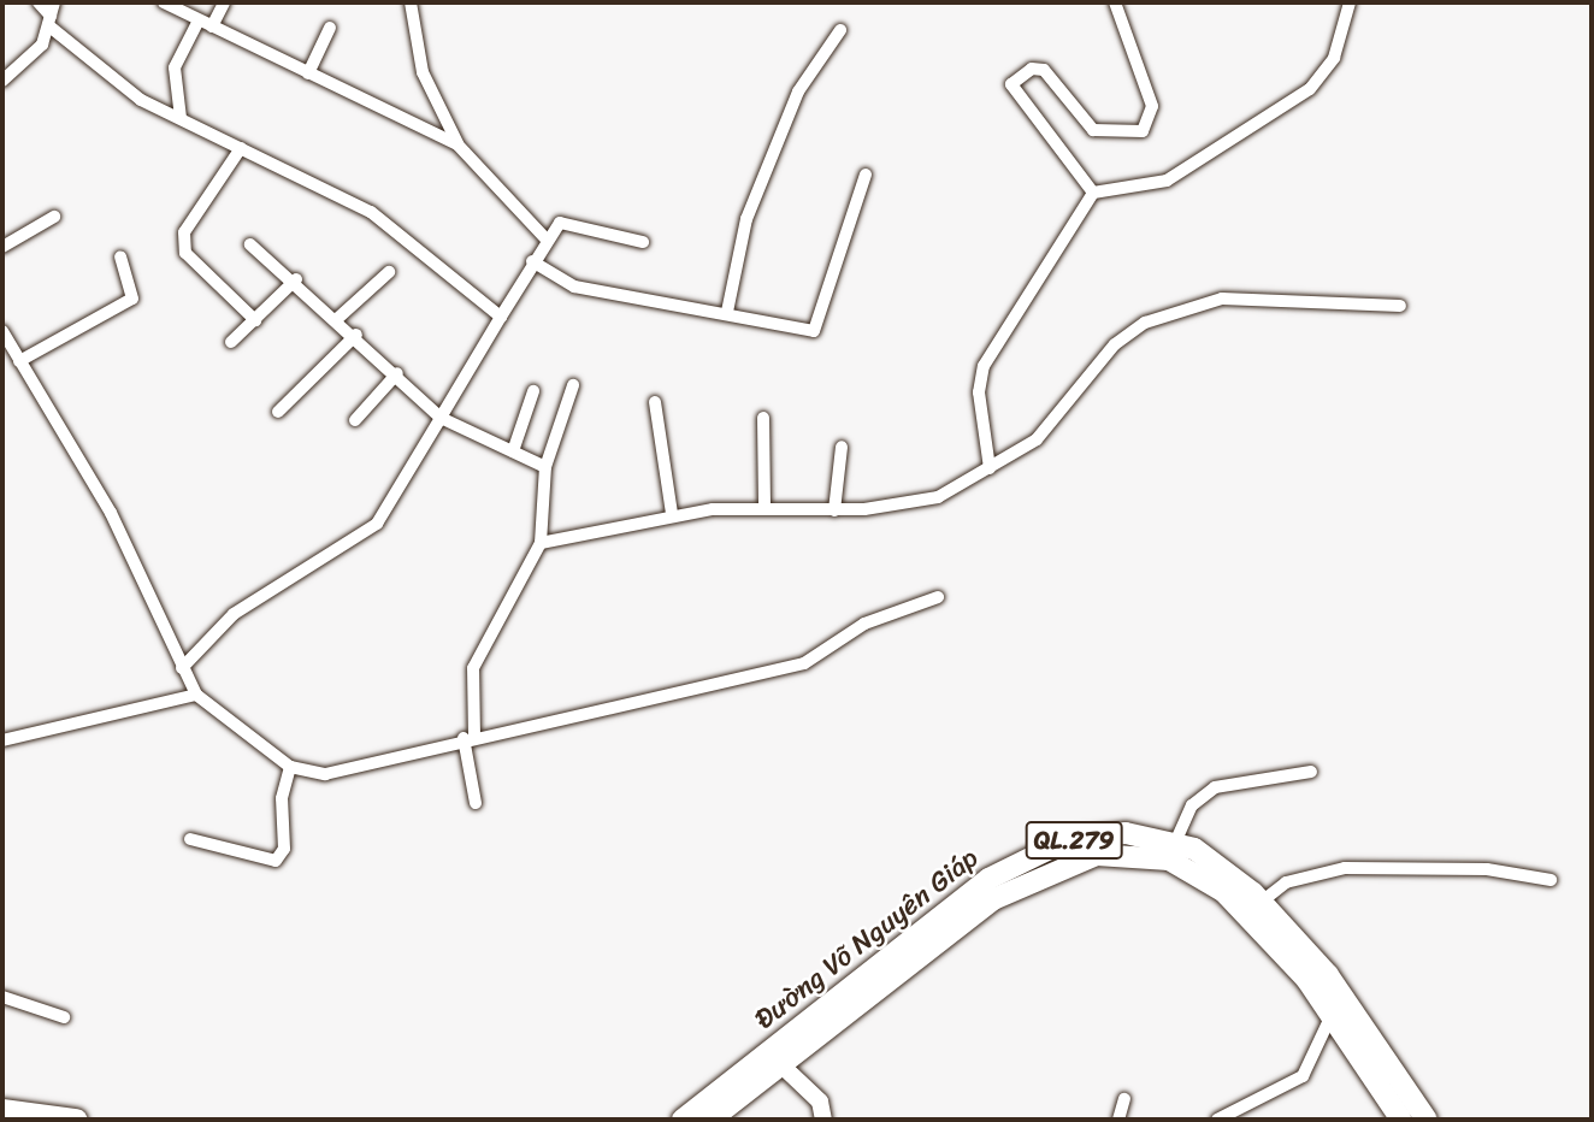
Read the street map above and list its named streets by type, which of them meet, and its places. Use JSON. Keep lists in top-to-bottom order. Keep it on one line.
{"streets":{"highway":["QL.279","Đường Võ Nguyên Giáp"]}}
